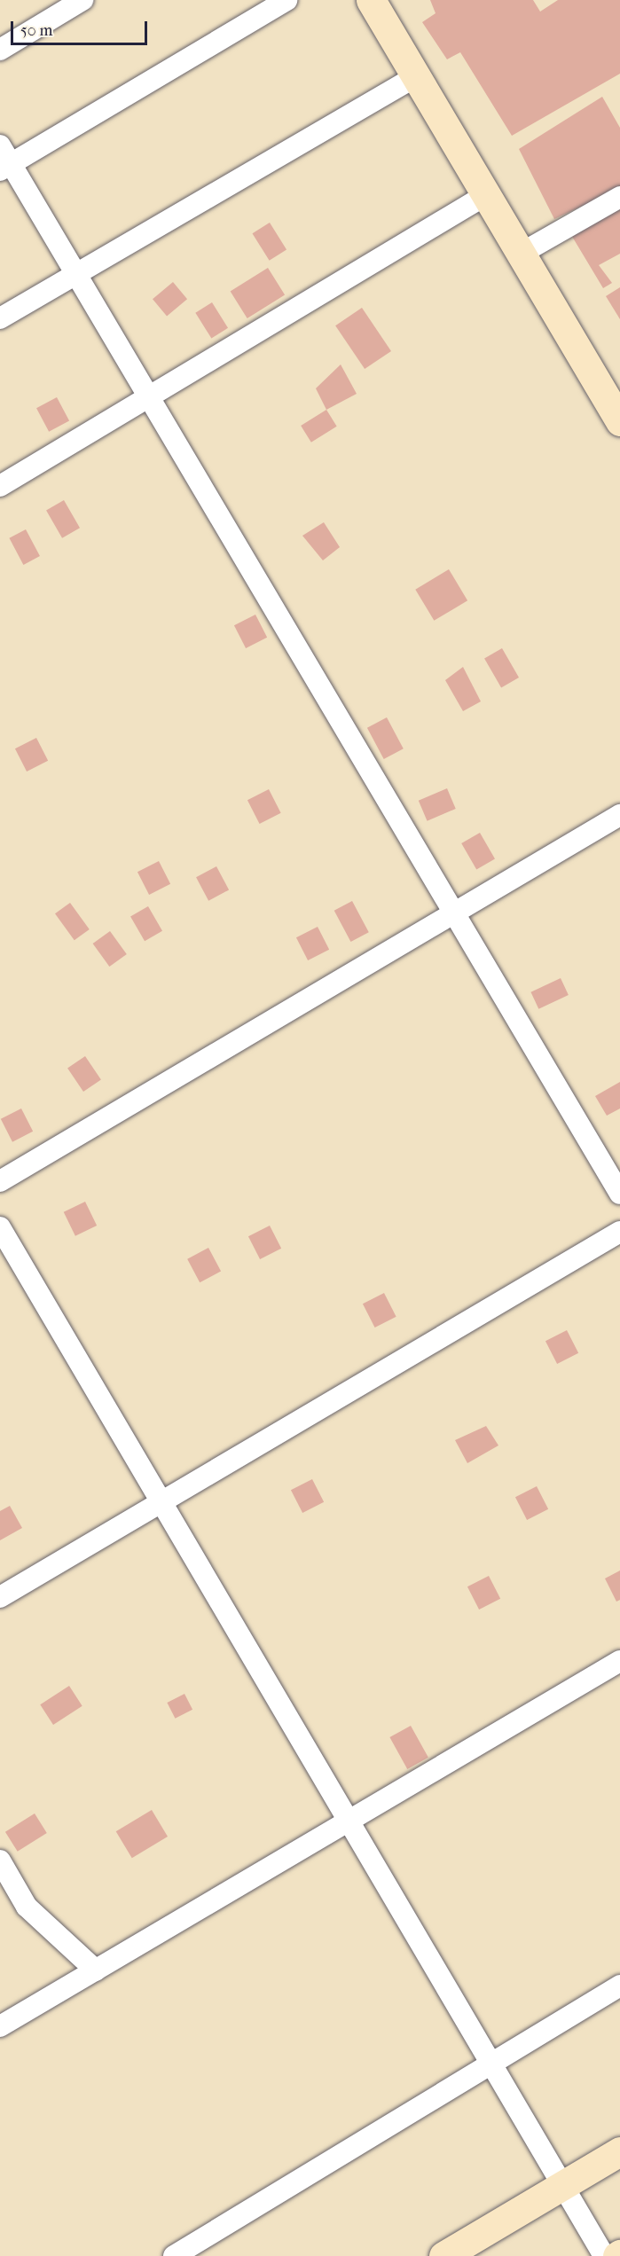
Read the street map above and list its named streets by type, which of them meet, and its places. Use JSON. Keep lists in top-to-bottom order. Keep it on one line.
{"scale_bar":"50 m"}
